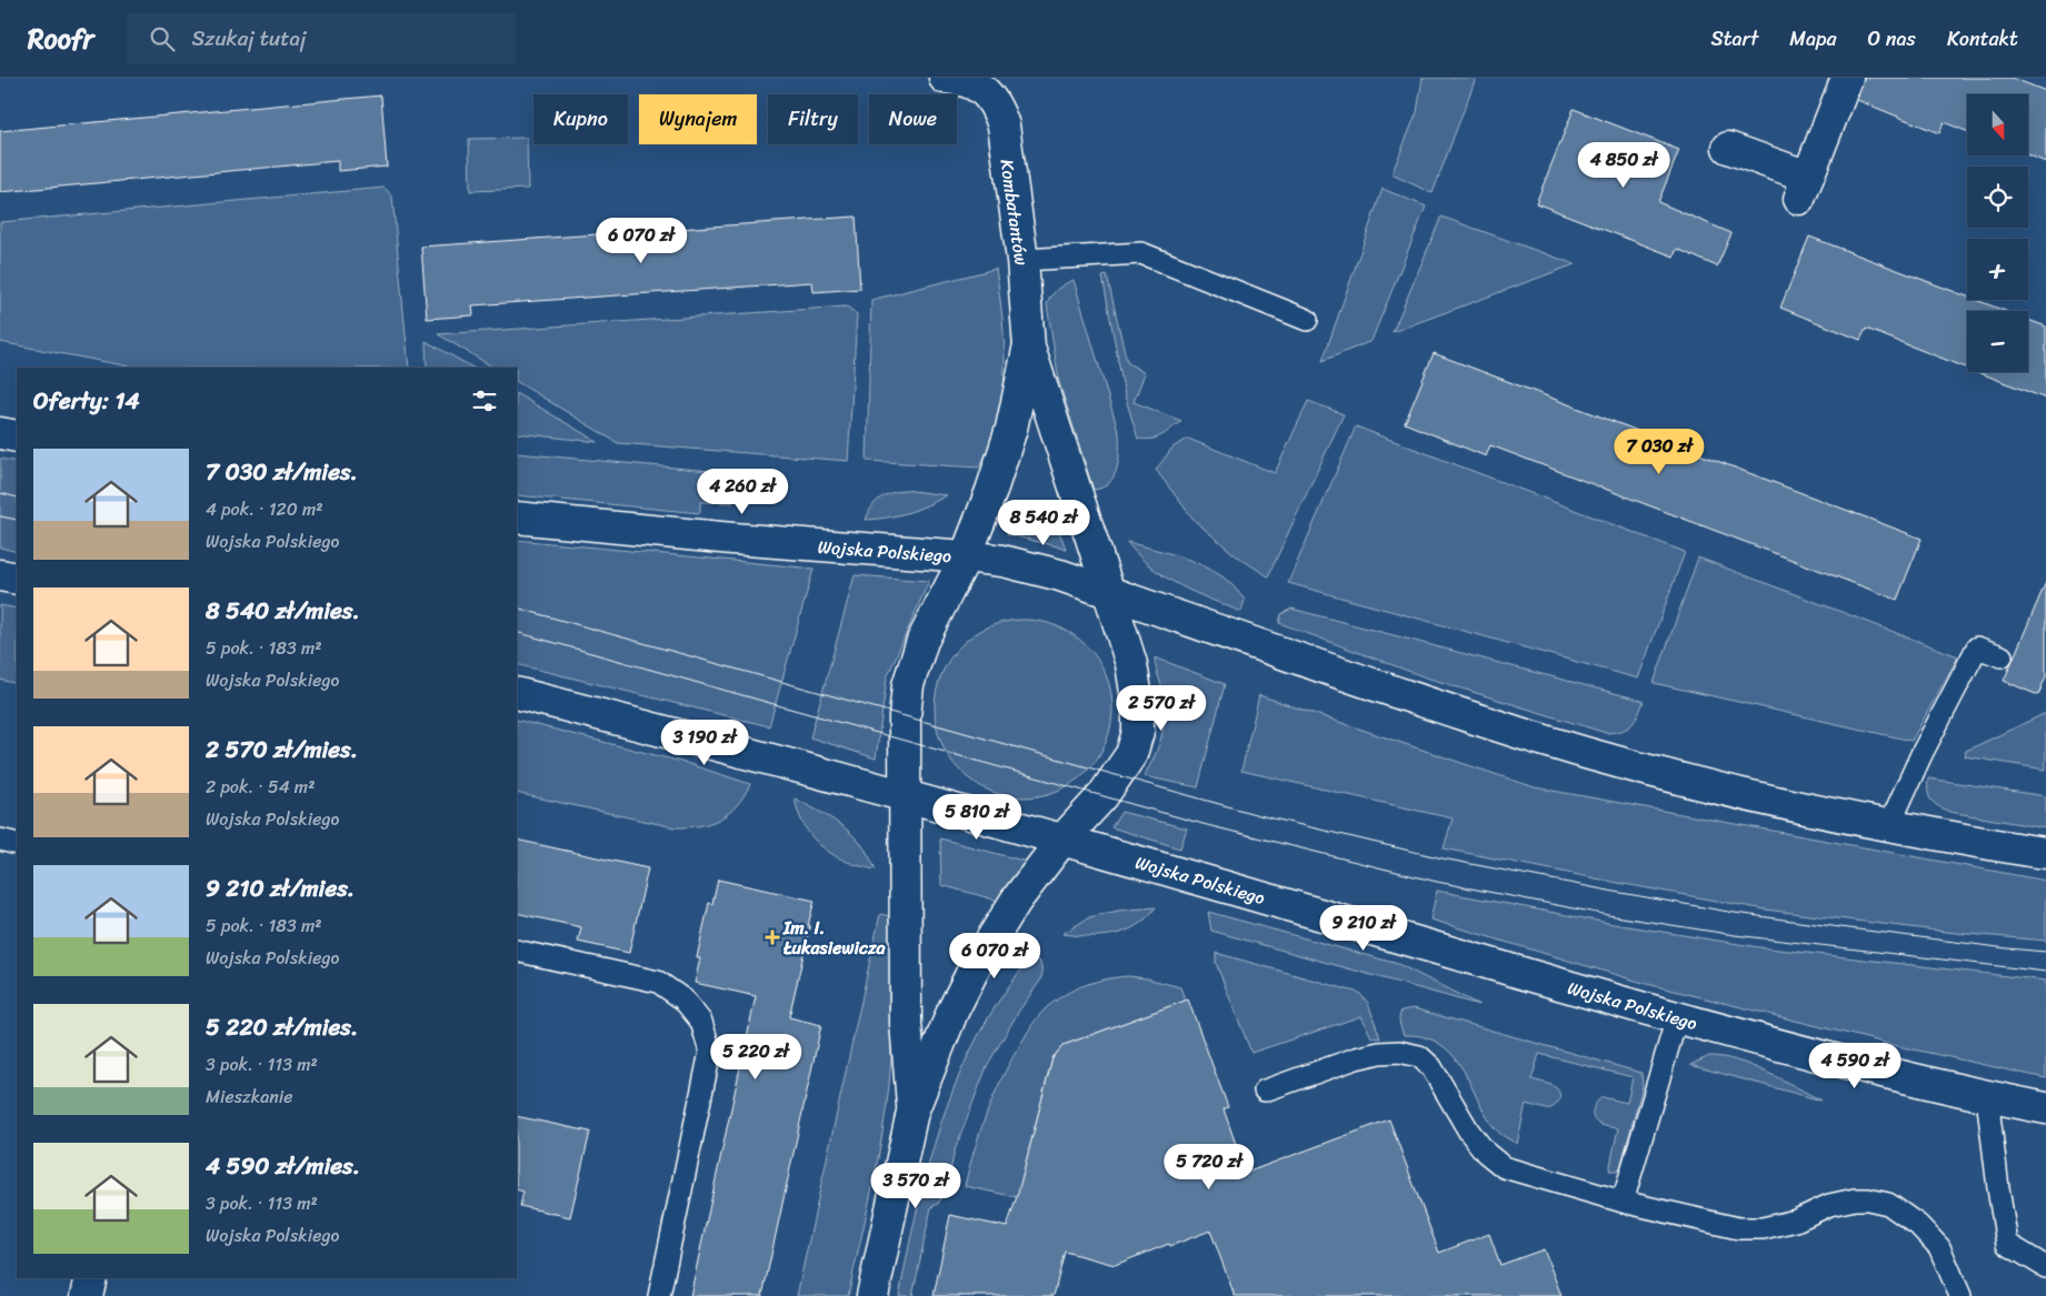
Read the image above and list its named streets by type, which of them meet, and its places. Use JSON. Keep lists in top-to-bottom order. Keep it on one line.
{"streets":{"street":["Kombatantów","Wojska Polskiego"]},"crossings":[["Kombatantów","Wojska Polskiego"]],"places":{"health":["Im. I. Łukasiewicza"]},"north":"bottom","page":{"header":"Roofr","search":"Szukaj tutaj","nav":["Start","Mapa","O nas","Kontakt"],"map_buttons":["+","−"],"chip":["Kupno","Wynajem","Filtry","Nowe"],"price":["4 850 zł","6 070 zł","7 030 zł","4 260 zł","8 540 zł","2 570 zł","3 190 zł","5 810 zł","9 210 zł","6 070 zł","5 220 zł","4 590 zł","5 720 zł","3 570 zł"],"heading":"Oferty: 14","list":[{"name":"7 030 zł/mies.","note":"4 pok. · 120 m² · Wojska Polskiego"},{"name":"8 540 zł/mies.","note":"5 pok. · 183 m² · Wojska Polskiego"},{"name":"2 570 zł/mies.","note":"2 pok. · 54 m² · Wojska Polskiego"},{"name":"9 210 zł/mies.","note":"5 pok. · 183 m² · Wojska Polskiego"},{"name":"5 220 zł/mies.","note":"3 pok. · 113 m² · Mieszkanie"},{"name":"4 590 zł/mies.","note":"3 pok. · 113 m² · Wojska Polskiego"}]}}
